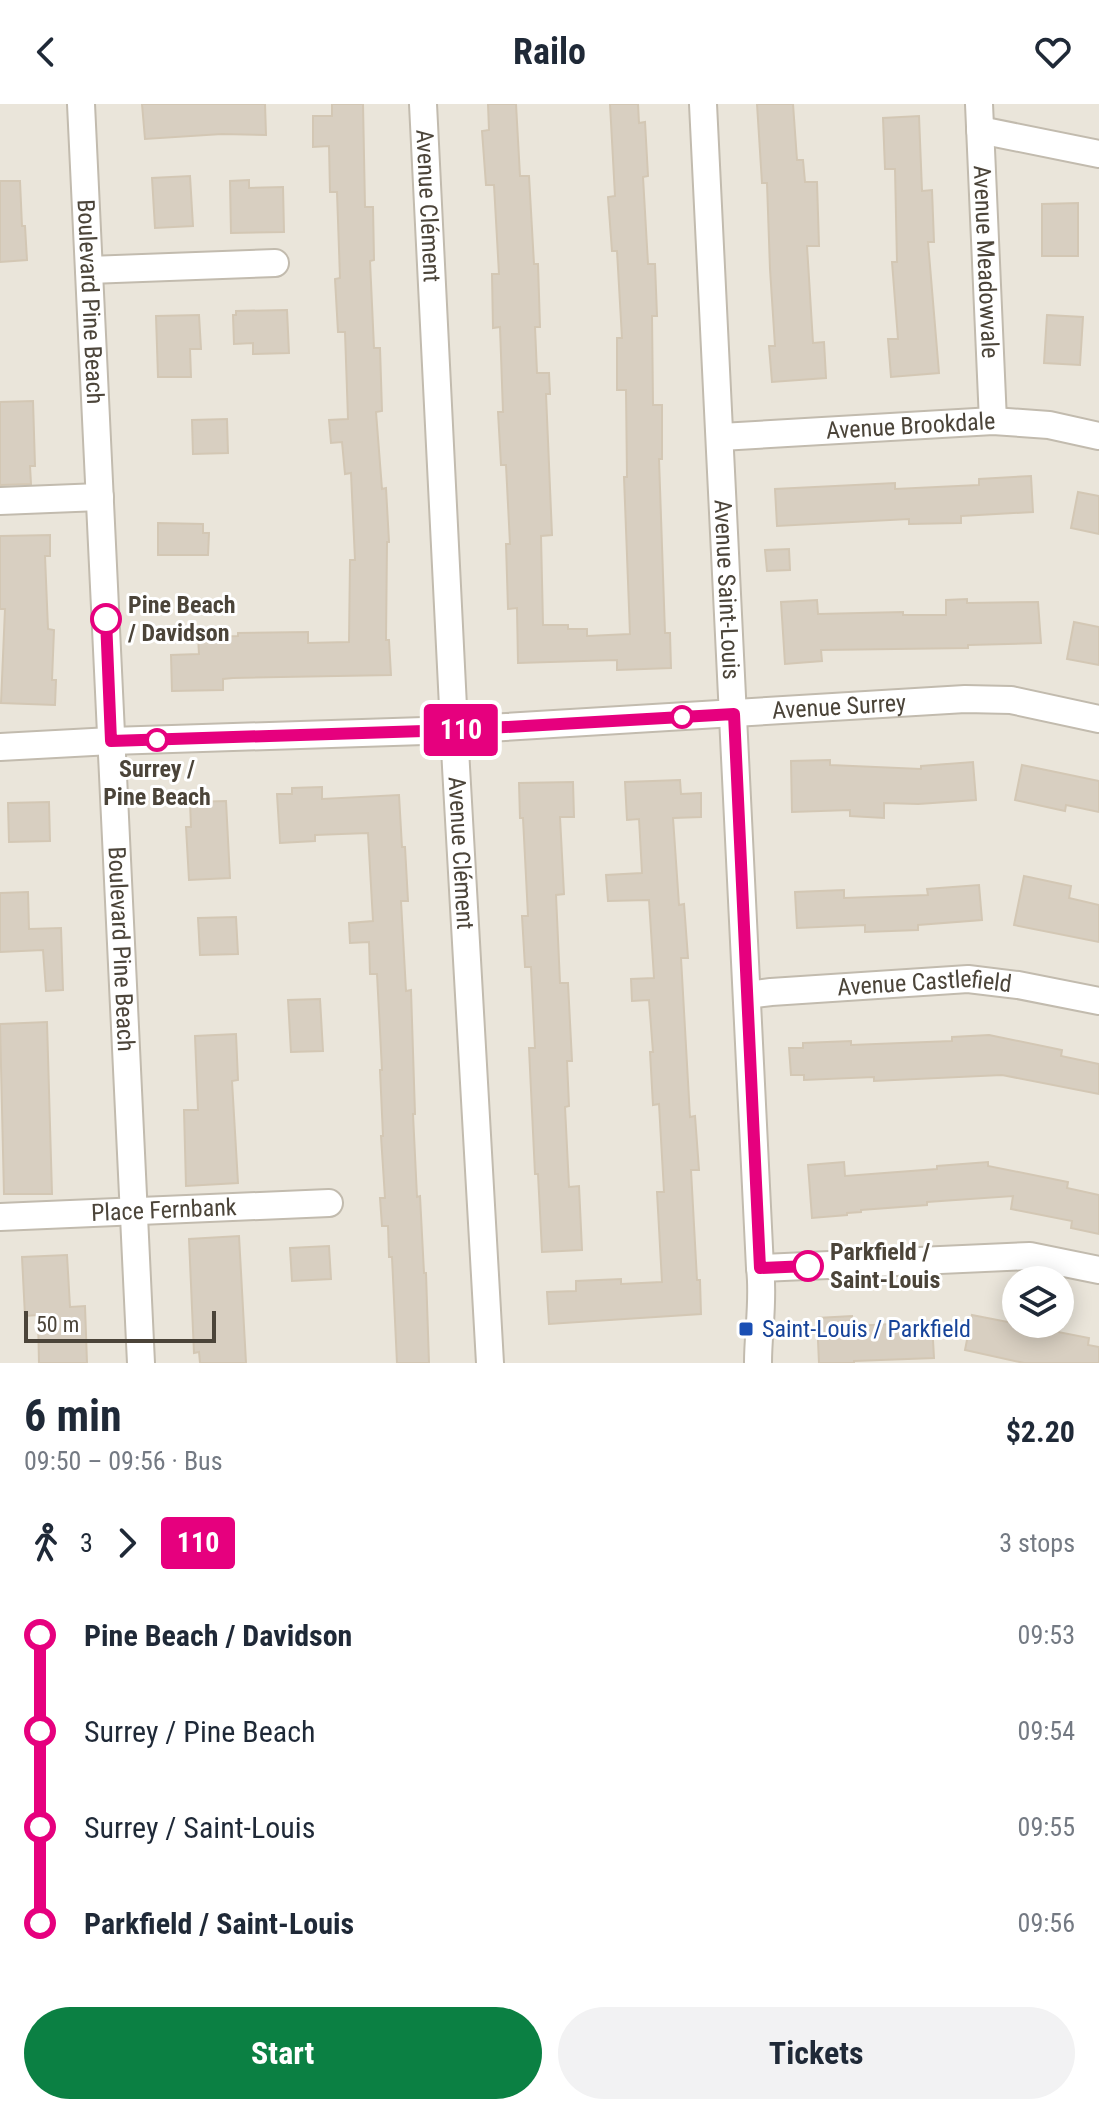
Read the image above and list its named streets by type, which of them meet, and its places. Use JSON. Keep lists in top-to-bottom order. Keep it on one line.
{"streets":{"street":["Avenue Clément","Avenue Meadowvale","Boulevard Pine Beach","Avenue Brookdale","Avenue Saint-Louis","Avenue Surrey","Avenue Castlefield","Place Fernbank"]},"crossings":[["Avenue Clément","Avenue Surrey"],["Avenue Meadowvale","Avenue Brookdale"],["Boulevard Pine Beach","Avenue Surrey"],["Boulevard Pine Beach","Place Fernbank"],["Avenue Brookdale","Avenue Saint-Louis"],["Avenue Saint-Louis","Avenue Surrey"],["Avenue Saint-Louis","Avenue Castlefield"]],"places":{"other":["Pine Beach / Davidson","Surrey / Pine Beach","Parkfield / Saint-Louis"],"transit":["Saint-Louis / Parkfield"]},"lines":["bus line 110"],"scale_bar":"50 m","page":{"header":"Railo","on_map":"110","scale":"50 m","heading":["6 min","09:50 – 09:56 · Bus","$2.20"],"legs":["3","110","3 stops"],"list":[{"name":"Pine Beach / Davidson","value":"09:53"},{"name":"Surrey / Pine Beach","value":"09:54"},{"name":"Surrey / Saint-Louis","value":"09:55"},{"name":"Parkfield / Saint-Louis","value":"09:56"}],"buttons":["Start","Tickets"]}}
